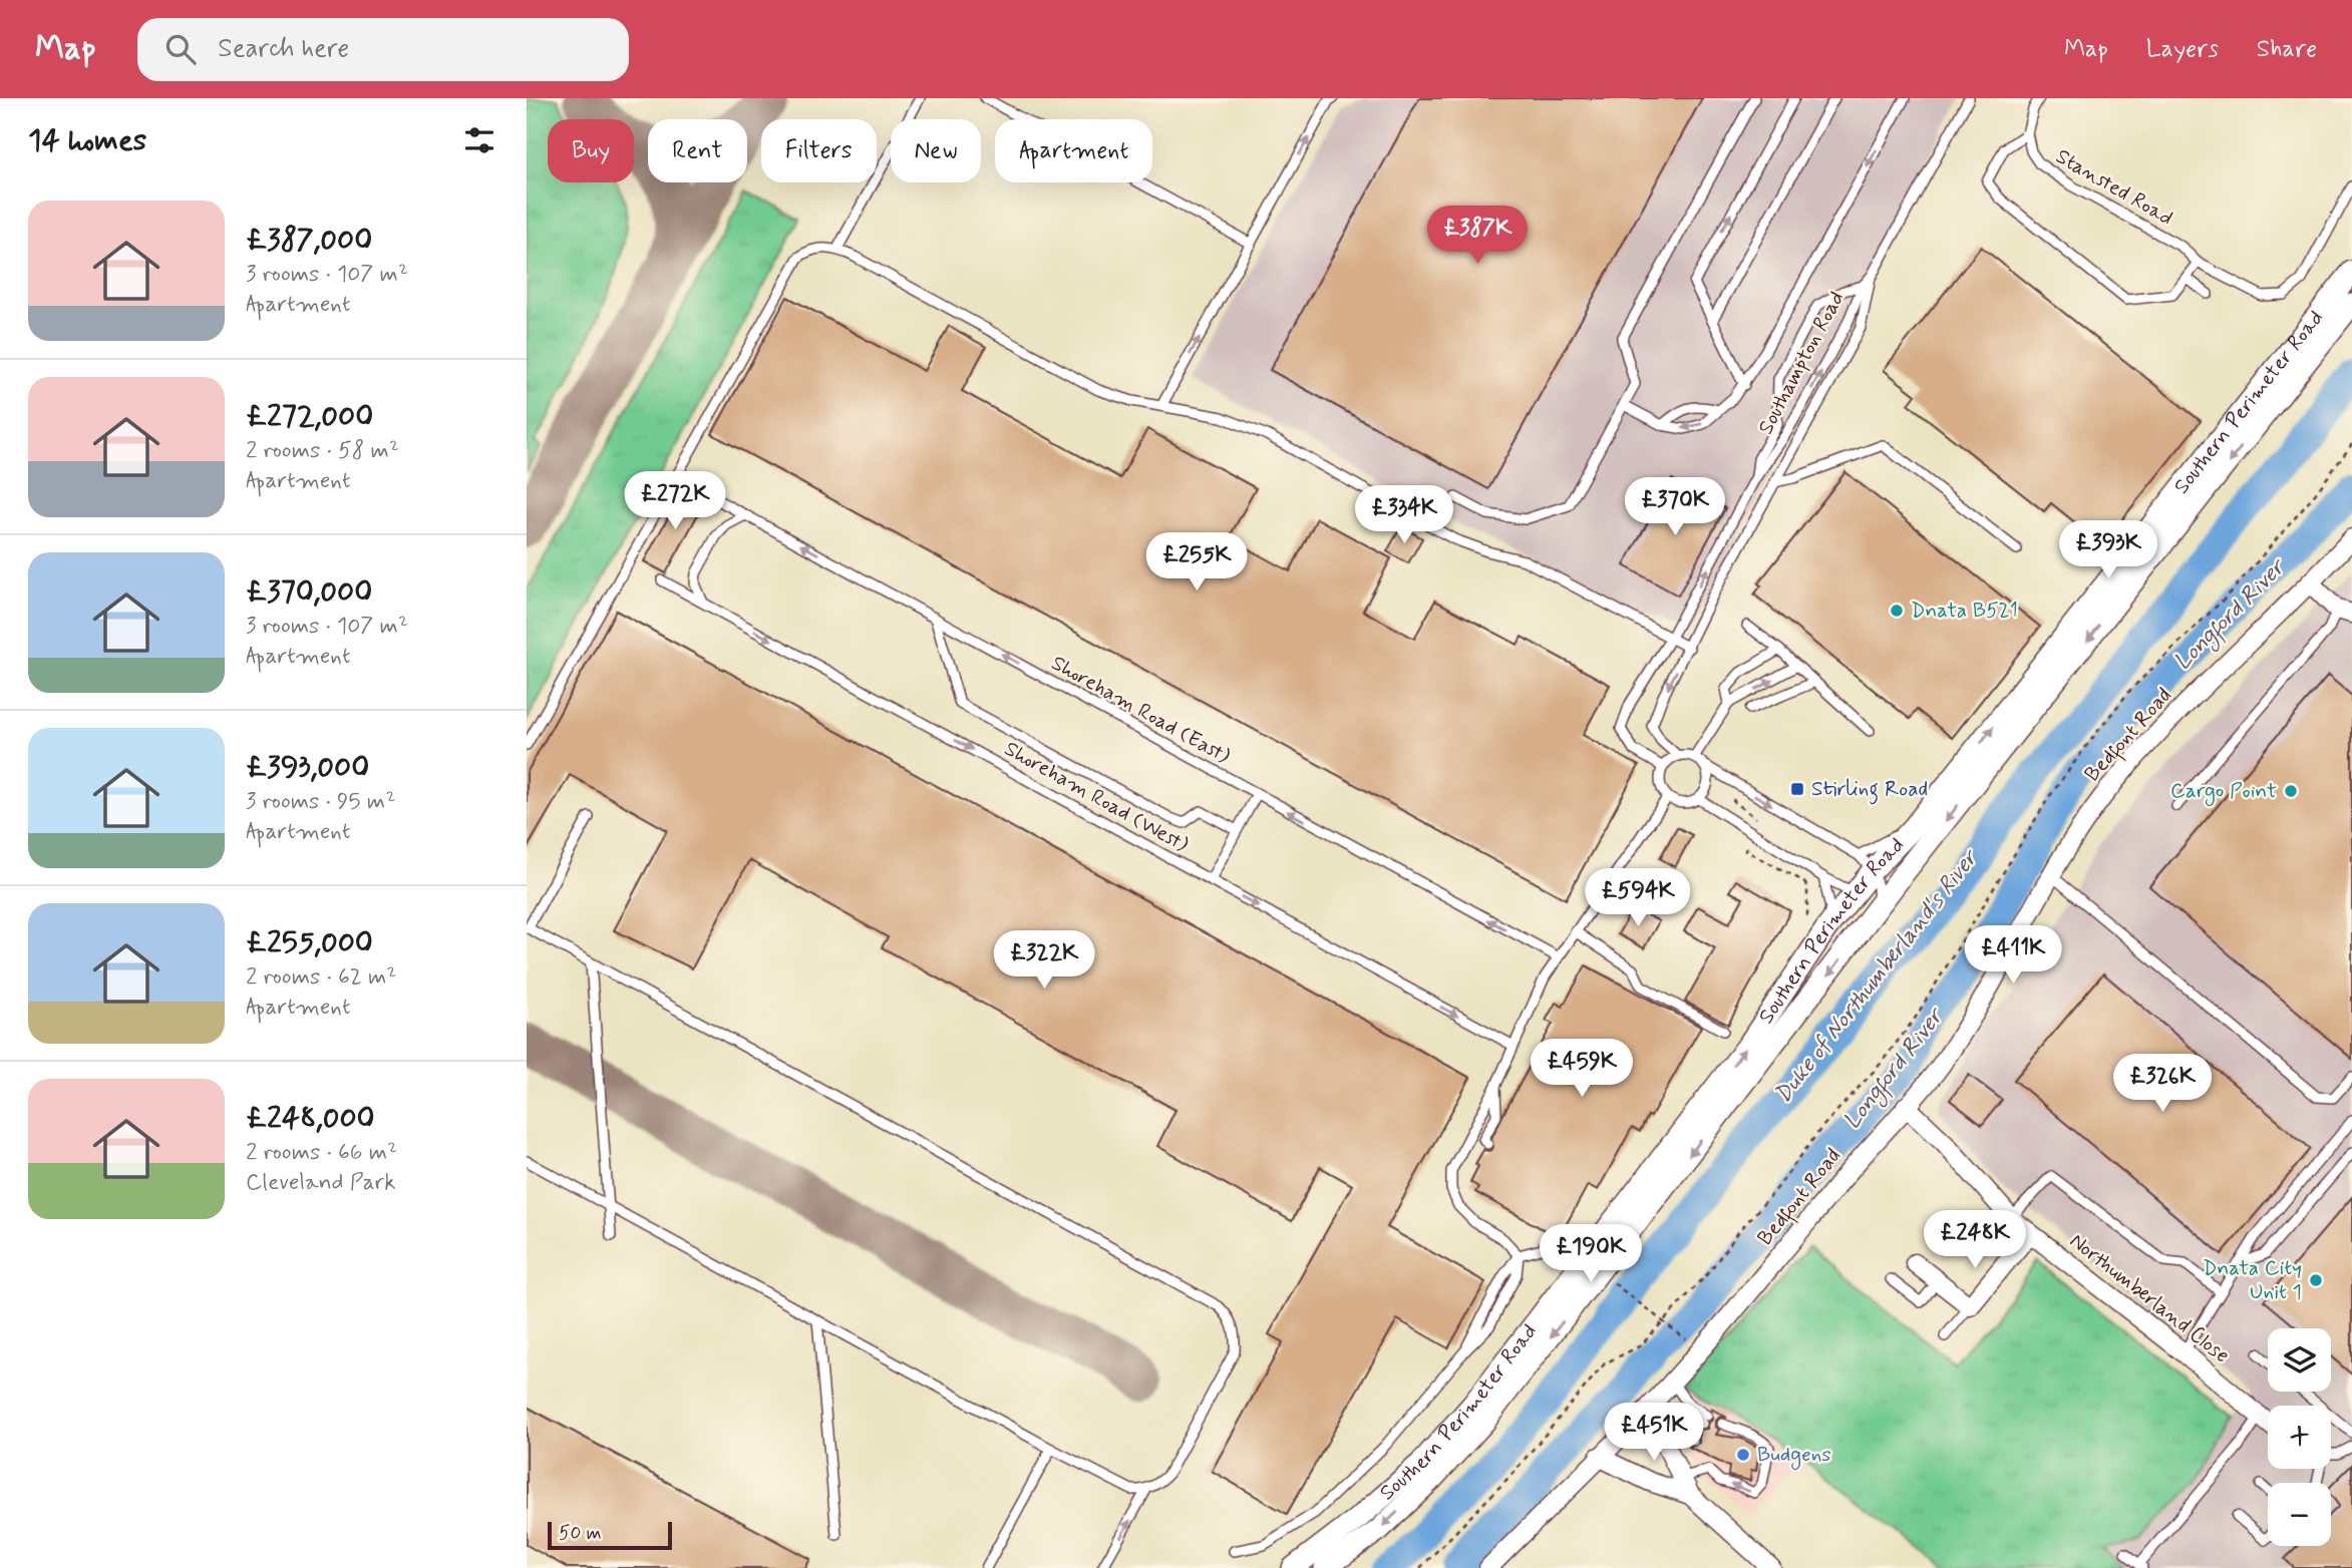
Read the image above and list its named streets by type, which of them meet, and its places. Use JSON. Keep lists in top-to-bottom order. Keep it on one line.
{"streets":{"street":["Southern Perimeter Road","Bedfont Road","Northumberland Close"],"lane":["Stansted Road","Southampton Road","Shoreham Road (East)","Shoreham Road (West)"]},"crossings":[["Bedfont Road","Northumberland Close"]],"water":["Longford River","Duke of Northumberland's River"],"places":{"other":["Dnata B521","Cargo Point","Dnata City Unit 1","Budgens"],"transit":["Stirling Road"]},"scale_bar":"50 m","page":{"header":"Map","search":"Search here","nav":["Map","Layers","Share"],"heading":"14 homes","chip":["Buy","Rent","Filters","New","Apartment"],"list":[{"name":"£387,000","note":"3 rooms · 107 m² · Apartment"},{"name":"£272,000","note":"2 rooms · 58 m² · Apartment"},{"name":"£370,000","note":"3 rooms · 107 m² · Apartment"},{"name":"£393,000","note":"3 rooms · 95 m² · Apartment"},{"name":"£255,000","note":"2 rooms · 62 m² · Apartment"},{"name":"£248,000","note":"2 rooms · 66 m² · Cleveland Park"}],"price":["£387K","£272K","£370K","£334K","£393K","£255K","£594K","£411K","£322K","£459K","£326K","£248K","£190K","£451K"],"map_buttons":["+","−"],"scale":"50 m"}}
